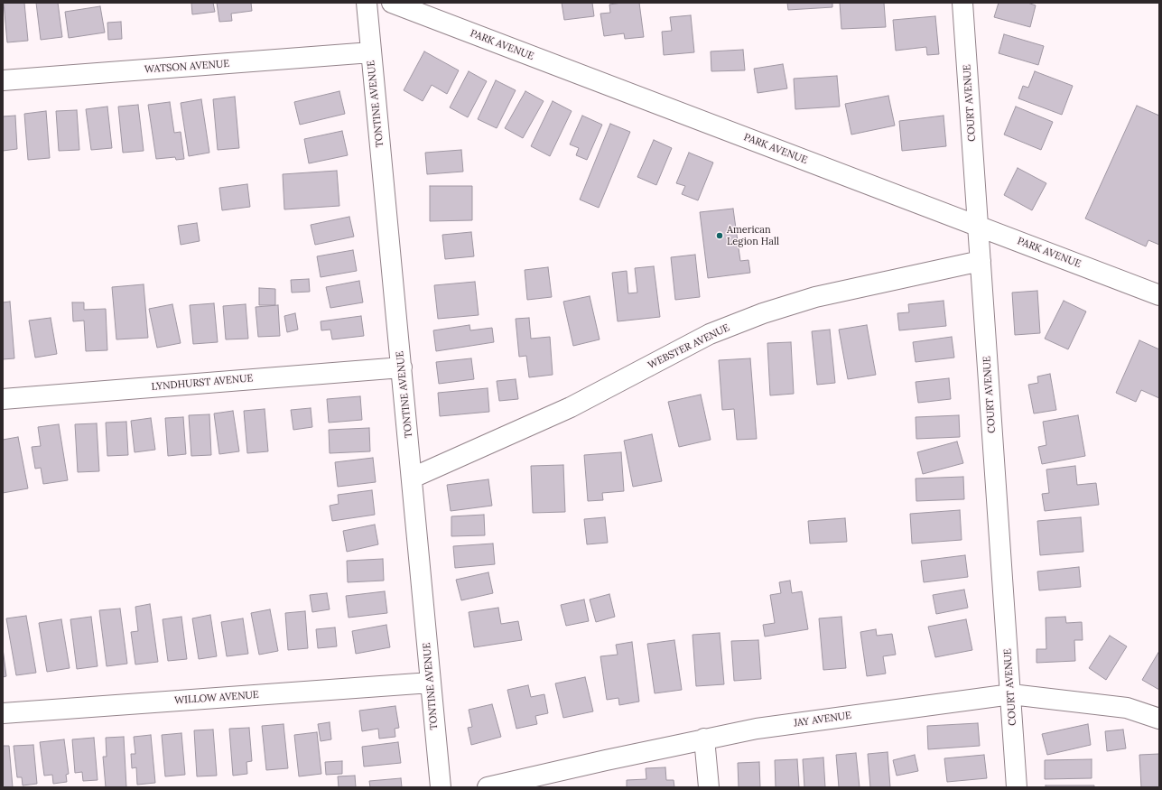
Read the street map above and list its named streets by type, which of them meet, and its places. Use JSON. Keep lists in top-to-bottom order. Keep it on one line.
{"streets":{"street":["PARK AVENUE","WATSON AVENUE","COURT AVENUE","TONTINE AVENUE","WEBSTER AVENUE","LYNDHURST AVENUE","WILLOW AVENUE","JAY AVENUE"]},"crossings":[["PARK AVENUE","COURT AVENUE"],["WATSON AVENUE","TONTINE AVENUE"],["COURT AVENUE","WEBSTER AVENUE"],["COURT AVENUE","JAY AVENUE"],["TONTINE AVENUE","WEBSTER AVENUE"],["TONTINE AVENUE","LYNDHURST AVENUE"],["TONTINE AVENUE","WILLOW AVENUE"]],"places":["American Legion Hall"]}
